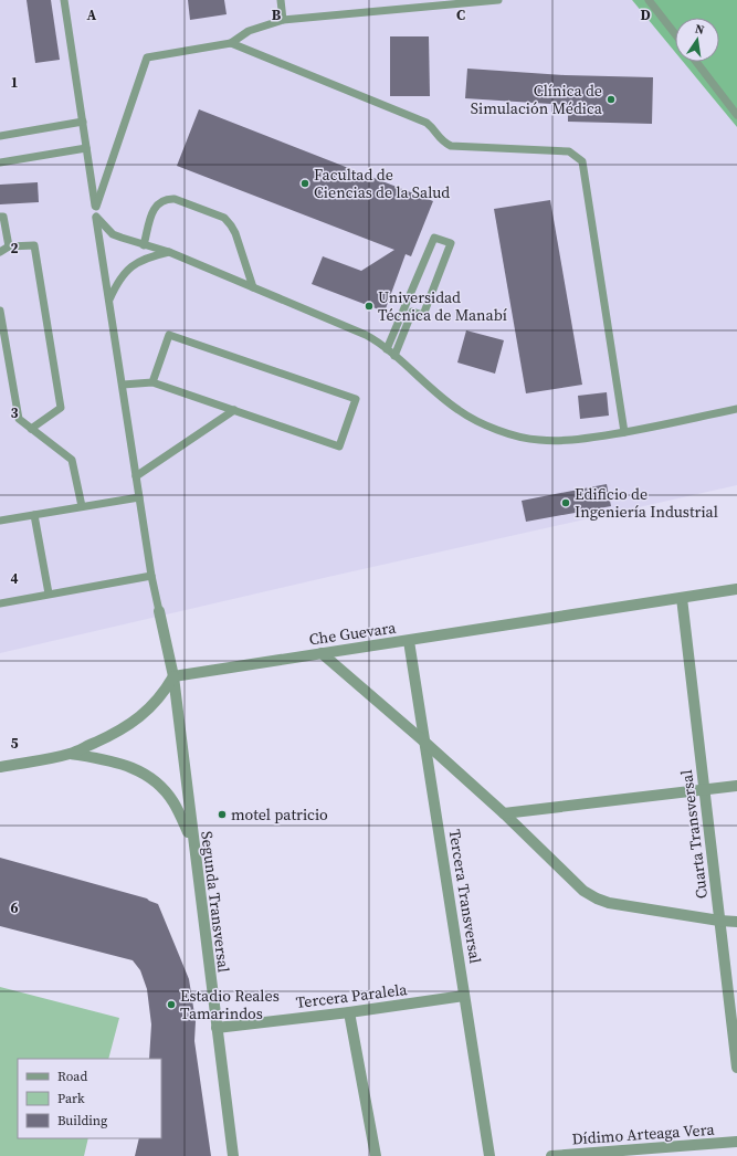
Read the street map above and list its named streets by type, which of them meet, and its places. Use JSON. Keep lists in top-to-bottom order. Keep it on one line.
{"streets":{"street":["Che Guevara","Cuarta Transversal","Tercera Transversal","Segunda Transversal","Tercera Paralela","Dídimo Arteaga Vera"]},"crossings":[["Che Guevara","Cuarta Transversal"],["Che Guevara","Tercera Transversal"],["Che Guevara","Segunda Transversal"],["Tercera Transversal","Tercera Paralela"],["Segunda Transversal","Tercera Paralela"]],"places":["Clínica de Simulación Médica","Facultad de Ciencias de la Salud","Universidad Técnica de Manabí","Edificio de Ingeniería Industrial","motel patricio","Estadio Reales Tamarindos"],"legend":["Road","Park","Building"],"north":"top","grid":{"columns":["A","B","C","D"],"rows":["1","2","3","4","5","6"]}}
